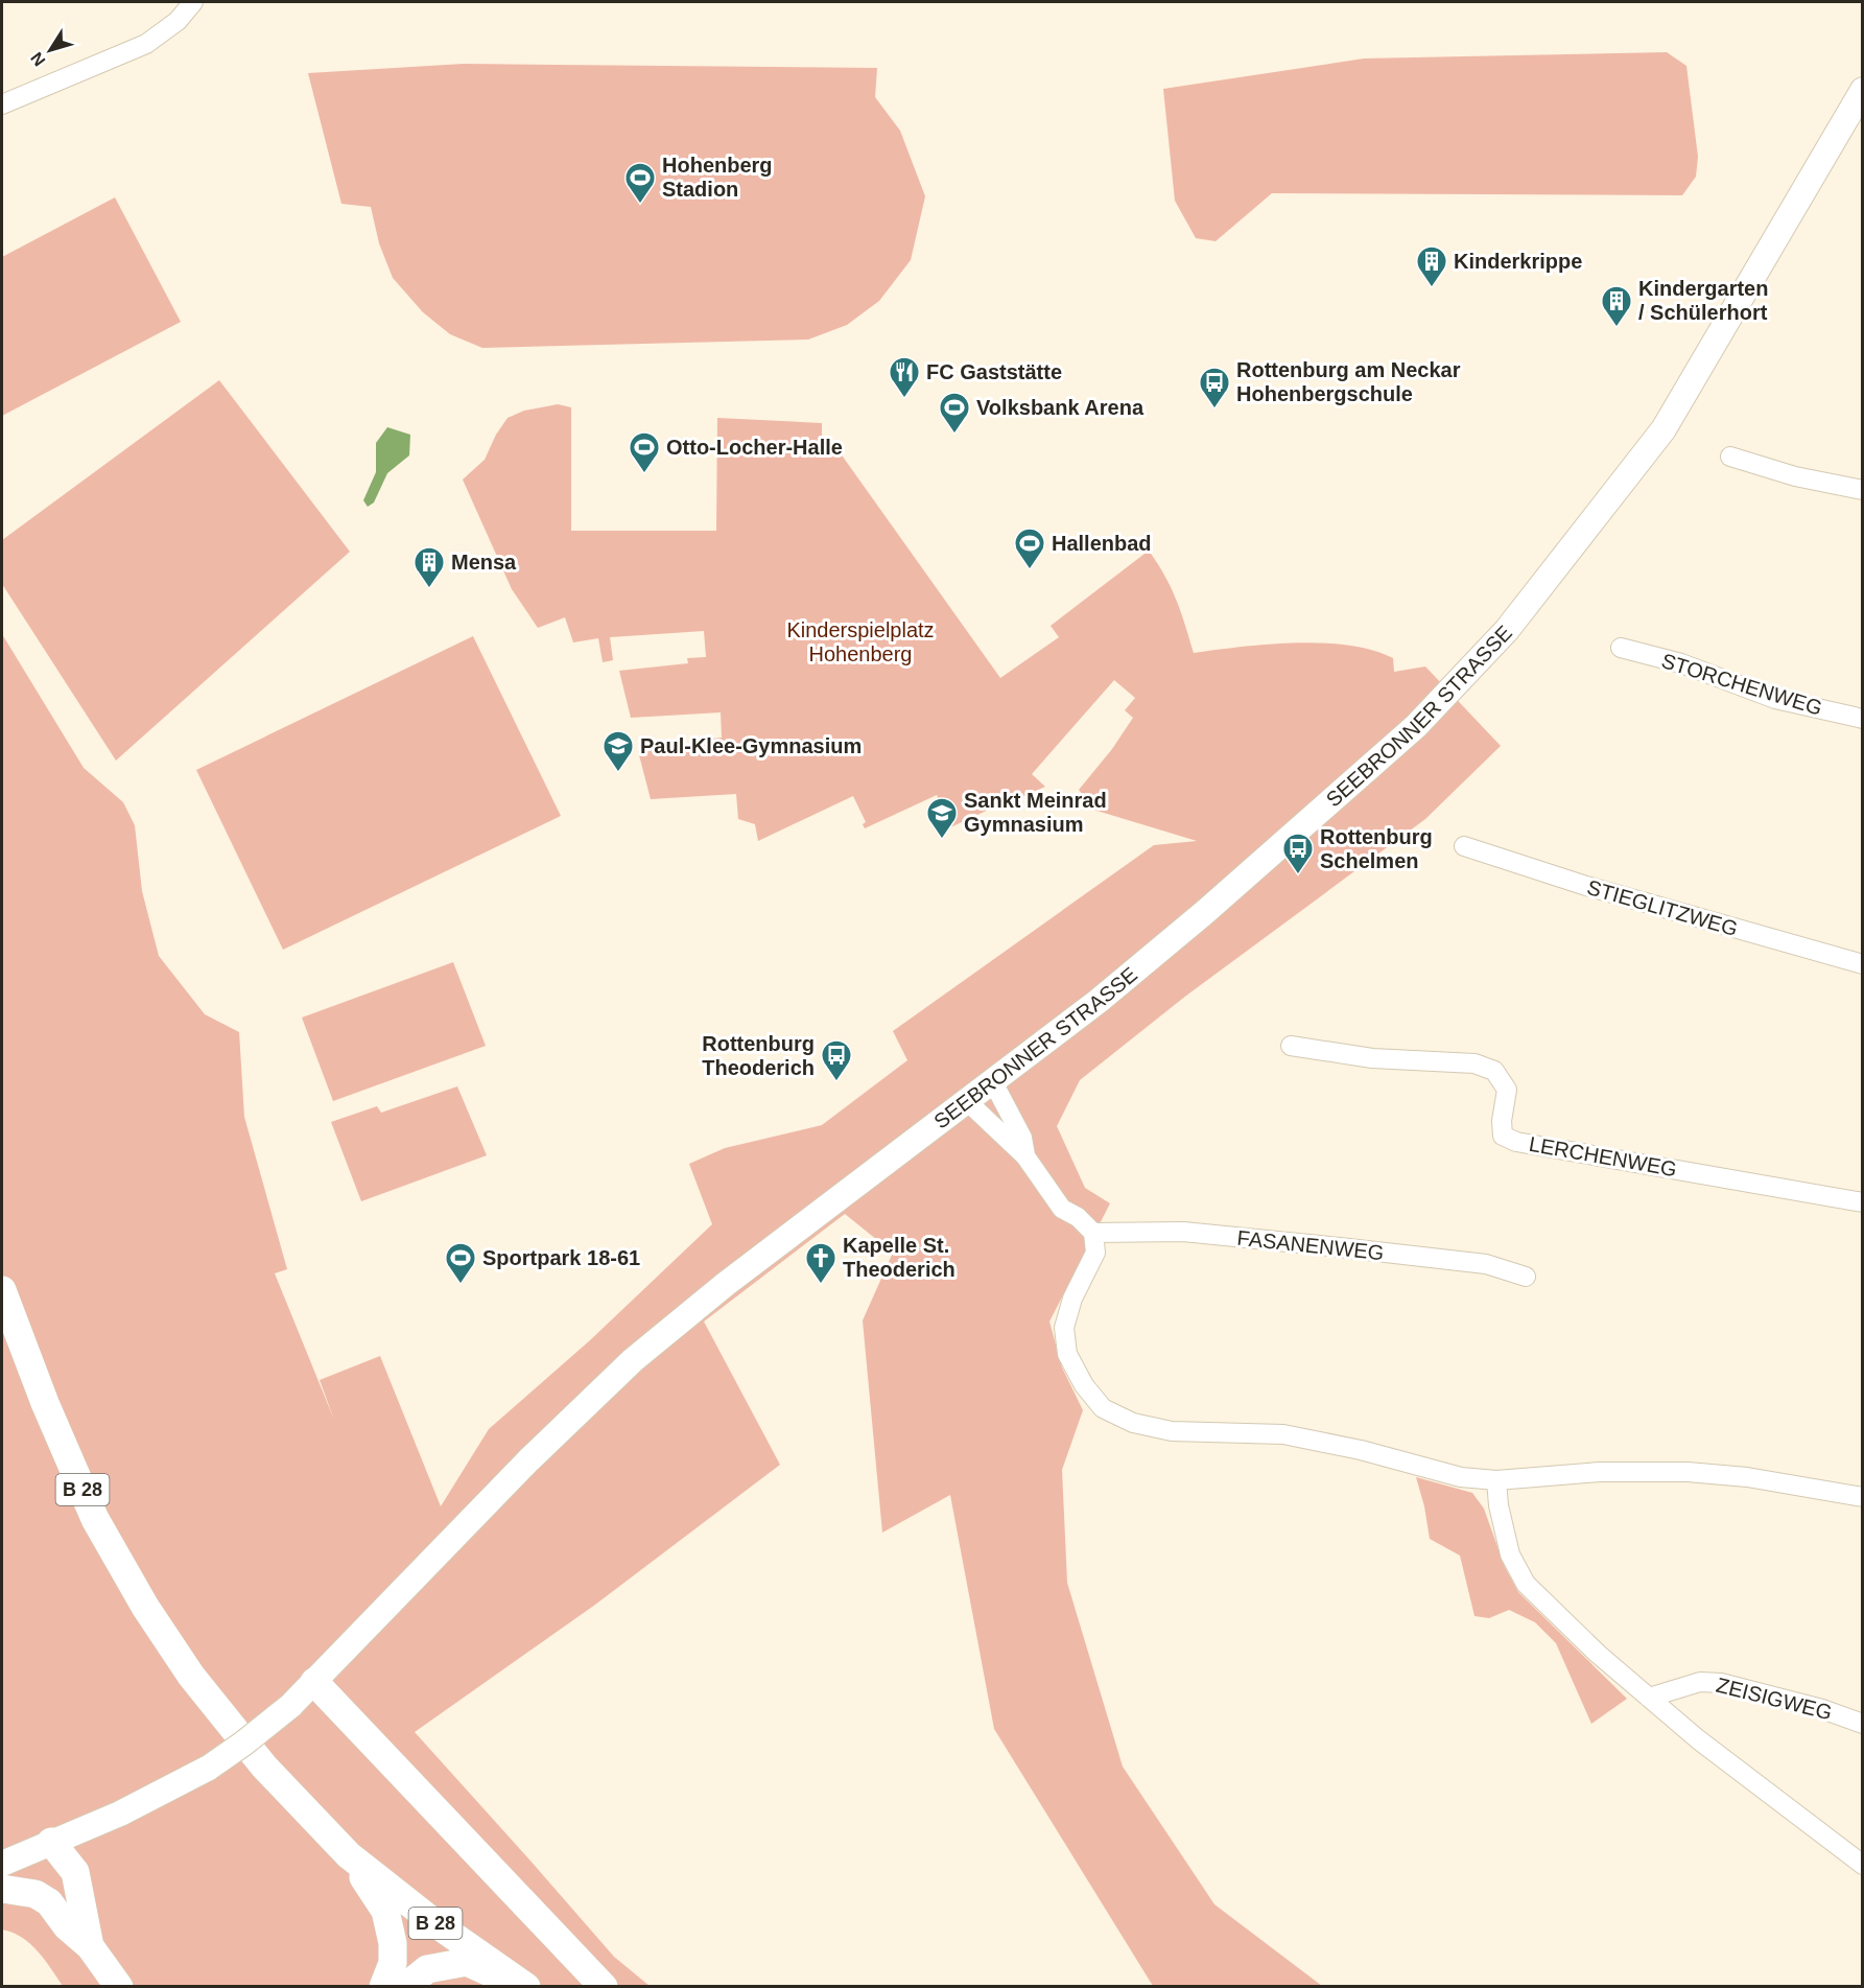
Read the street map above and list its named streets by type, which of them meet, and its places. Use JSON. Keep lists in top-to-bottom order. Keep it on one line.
{"streets":{"main road":["B 28"],"street":["STORCHENWEG","SEEBRONNER STRASSE","STIEGLITZWEG","LERCHENWEG","FASANENWEG","ZEISIGWEG"]},"parks":["Kinderspielplatz Hohenberg"],"places":{"sports":["Hohenberg Stadion","Volksbank Arena","Otto-Locher-Halle","Hallenbad","Sportpark 18-61"],"building":["Kinderkrippe","Kindergarten / Schülerhort","Mensa"],"restaurant":["FC Gaststätte"],"bus stop":["Rottenburg am Neckar Hohenbergschule","Rottenburg Schelmen","Rottenburg Theoderich"],"school or university":["Paul-Klee-Gymnasium","Sankt Meinrad Gymnasium"],"church":["Kapelle St. Theoderich"]},"north":"bottom left"}
